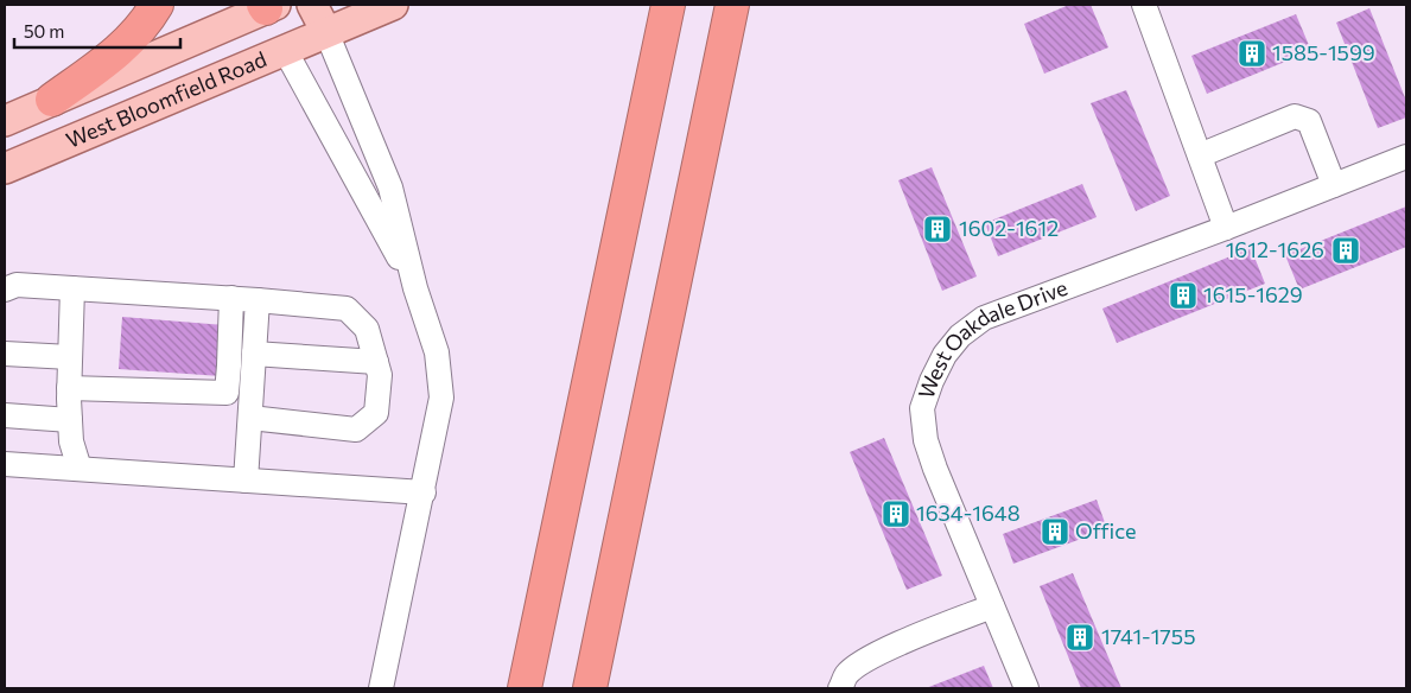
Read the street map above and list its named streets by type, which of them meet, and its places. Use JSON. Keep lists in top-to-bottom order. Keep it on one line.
{"streets":{"main road":["West Bloomfield Road"],"street":["West Oakdale Drive"]},"places":{"building":["1585-1599","1602-1612","1612-1626","1615-1629","1634-1648","Office","1741-1755"]},"scale_bar":"50 m"}
